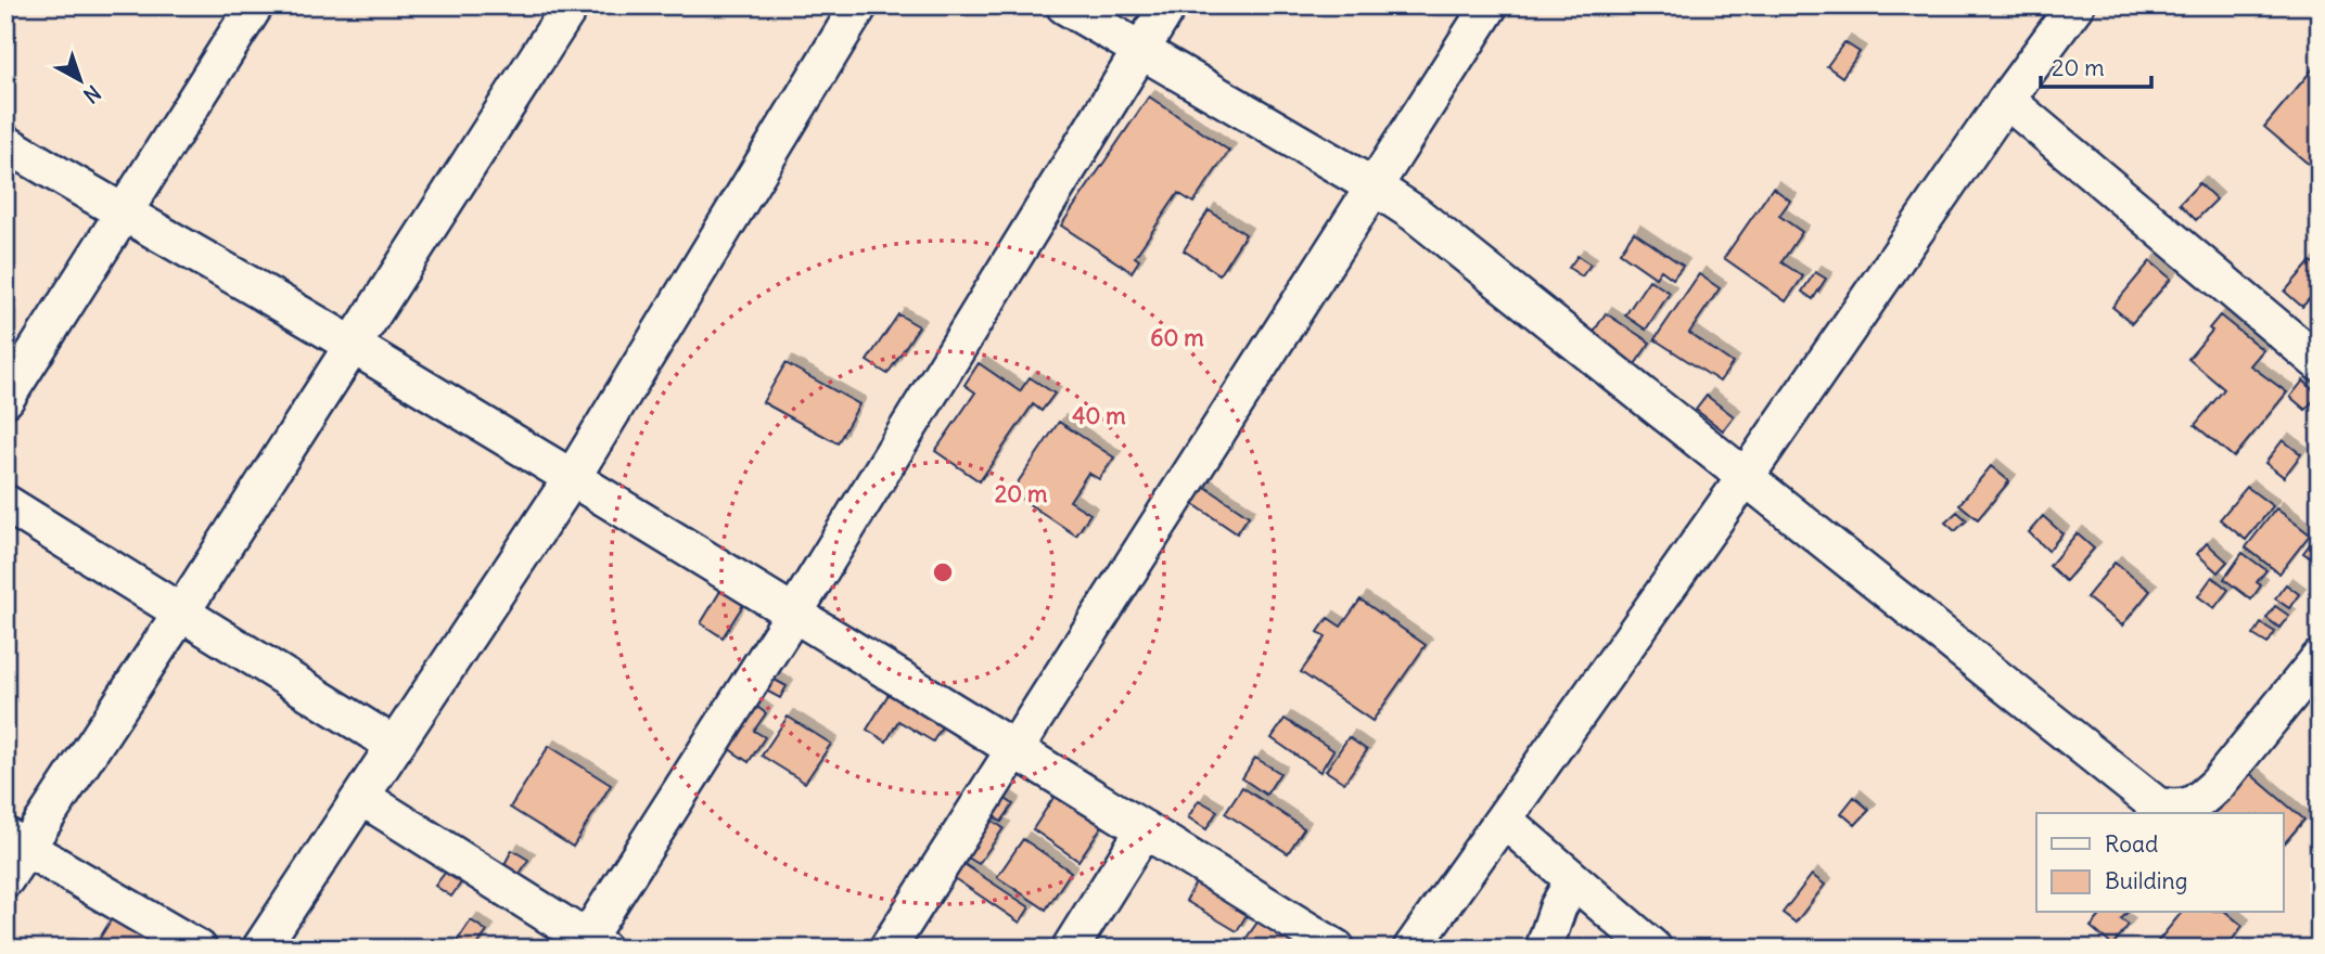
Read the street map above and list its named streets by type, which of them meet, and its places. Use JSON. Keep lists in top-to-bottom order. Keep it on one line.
{"legend":["Road","Building"],"scale_bar":"20 m","north":"bottom right","rings":["60 m","40 m","20 m"]}
